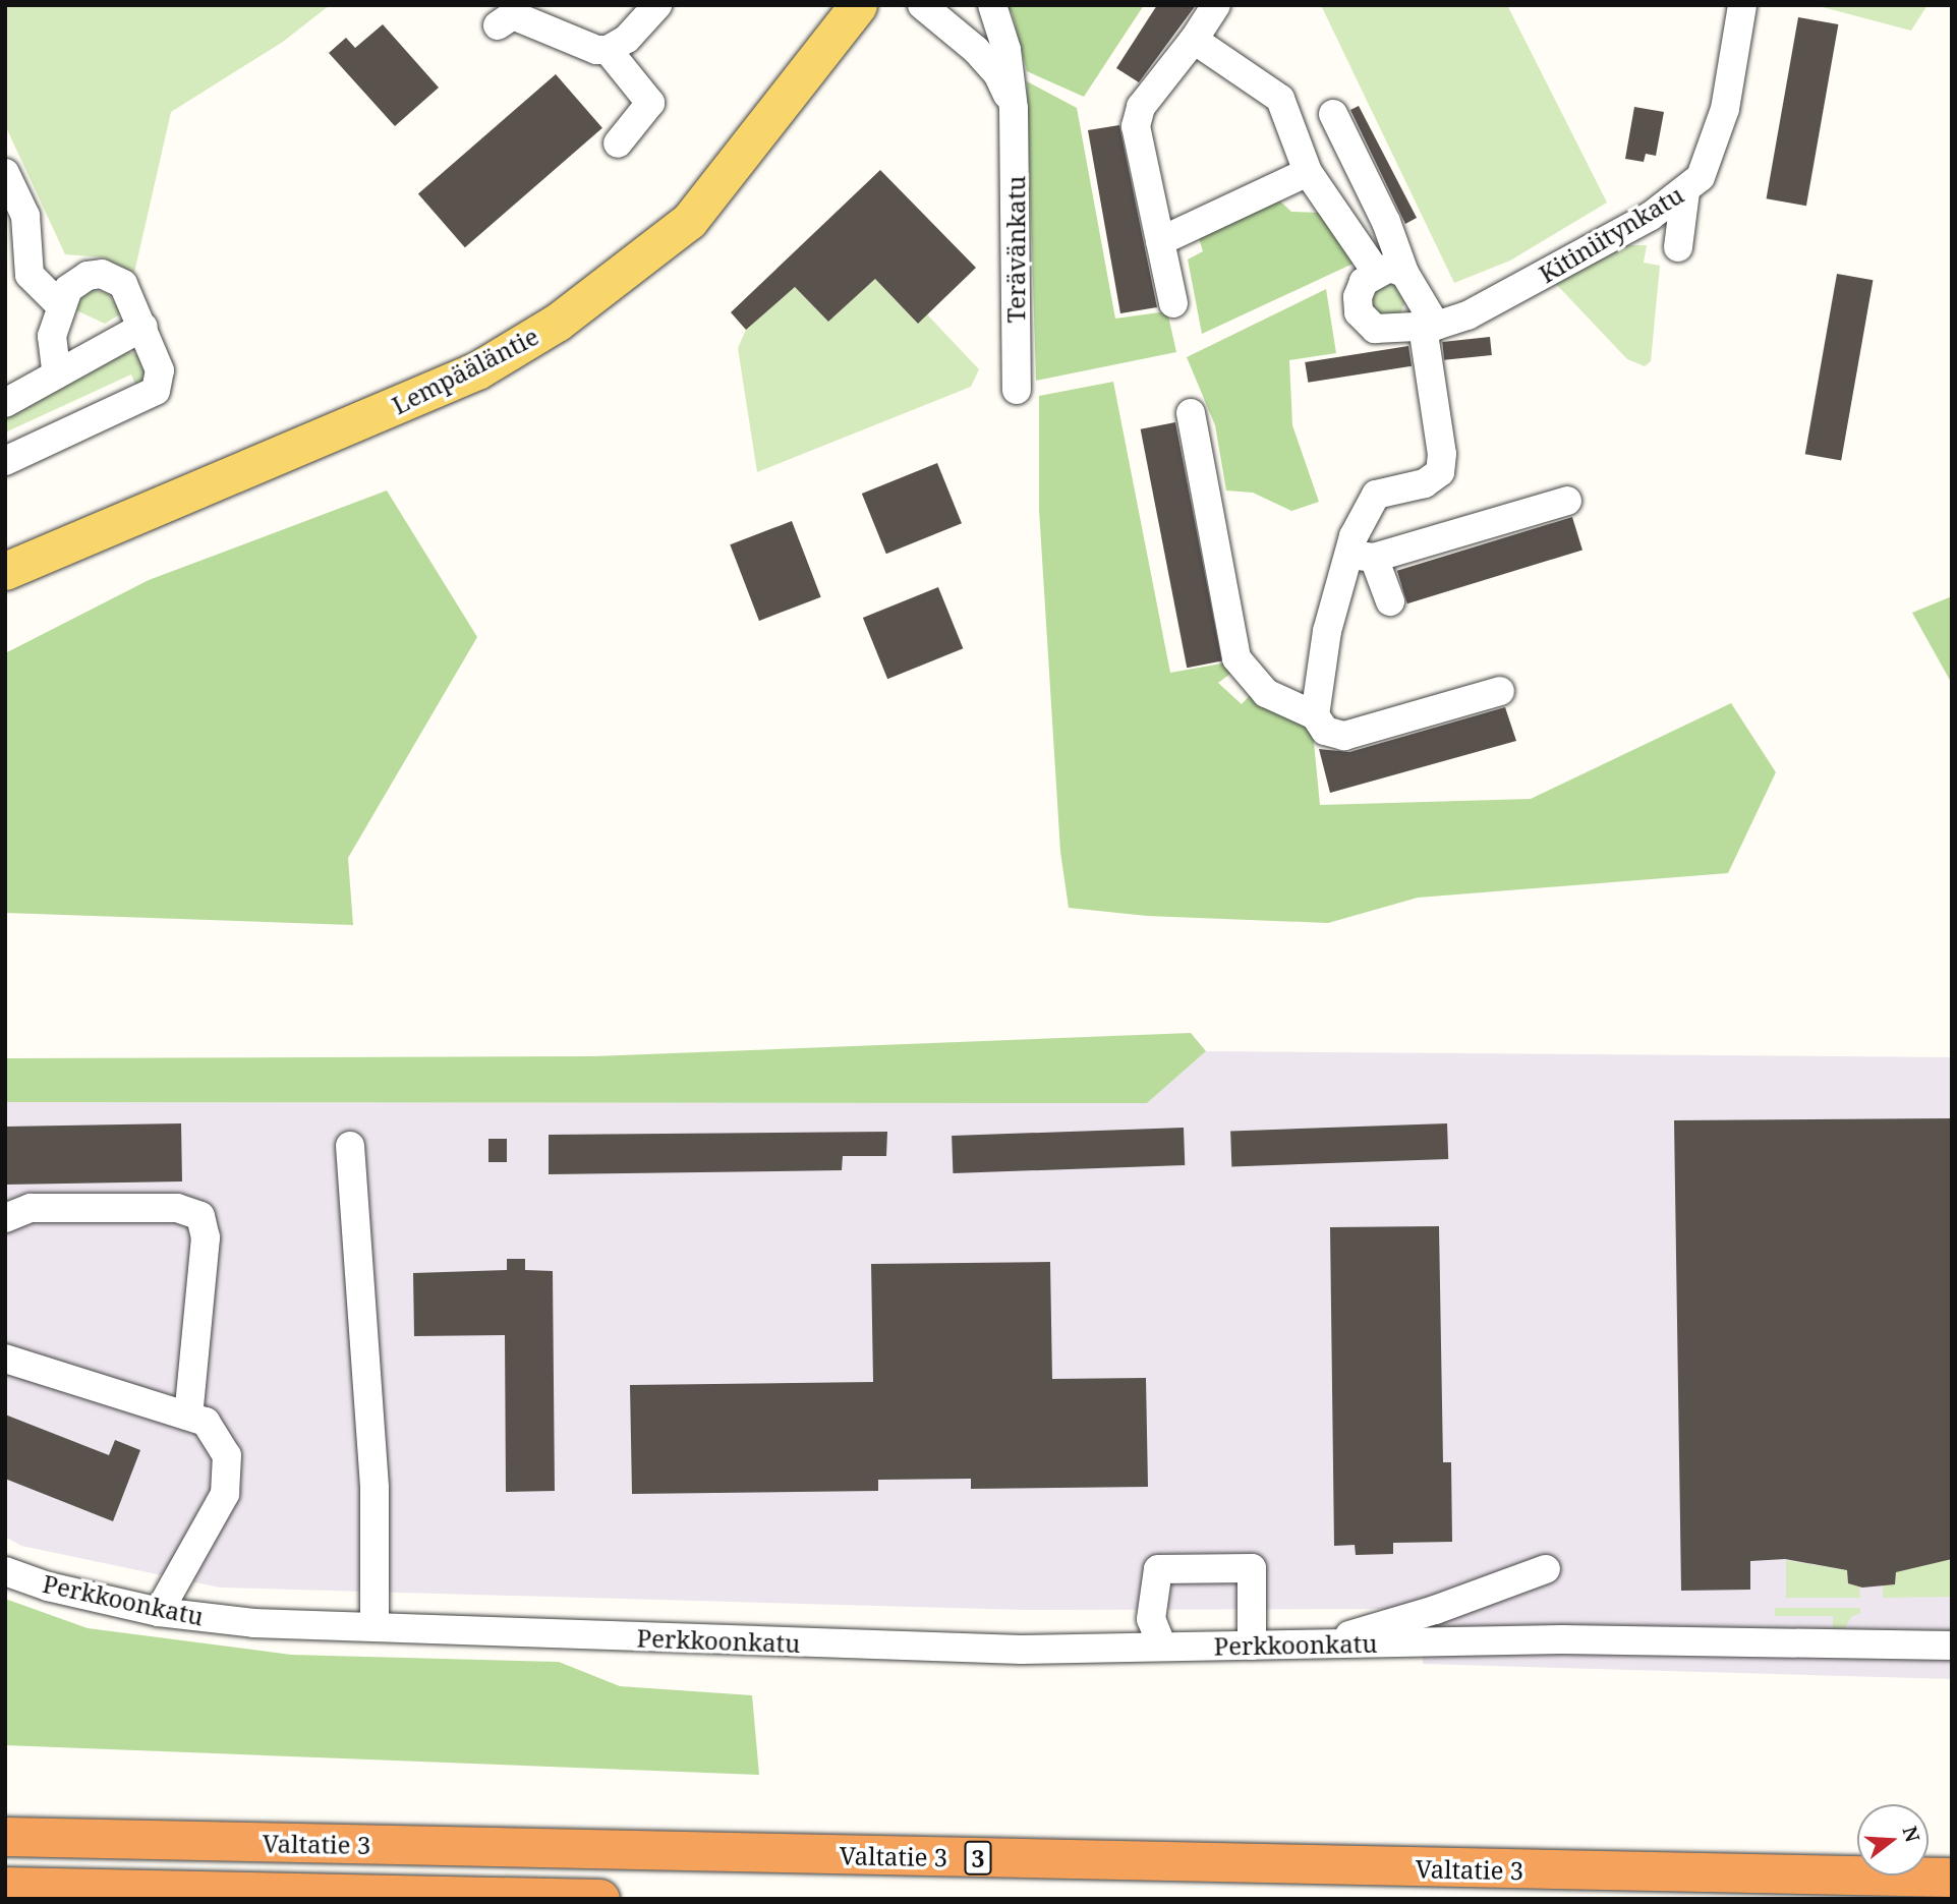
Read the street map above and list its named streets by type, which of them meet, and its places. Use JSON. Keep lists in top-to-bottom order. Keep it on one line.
{"streets":{"highway":["Valtatie 3","3"],"main road":["Lempääläntie"],"street":["Kitiniitynkatu","Terävänkatu","Perkkoonkatu"]},"north":"right"}
